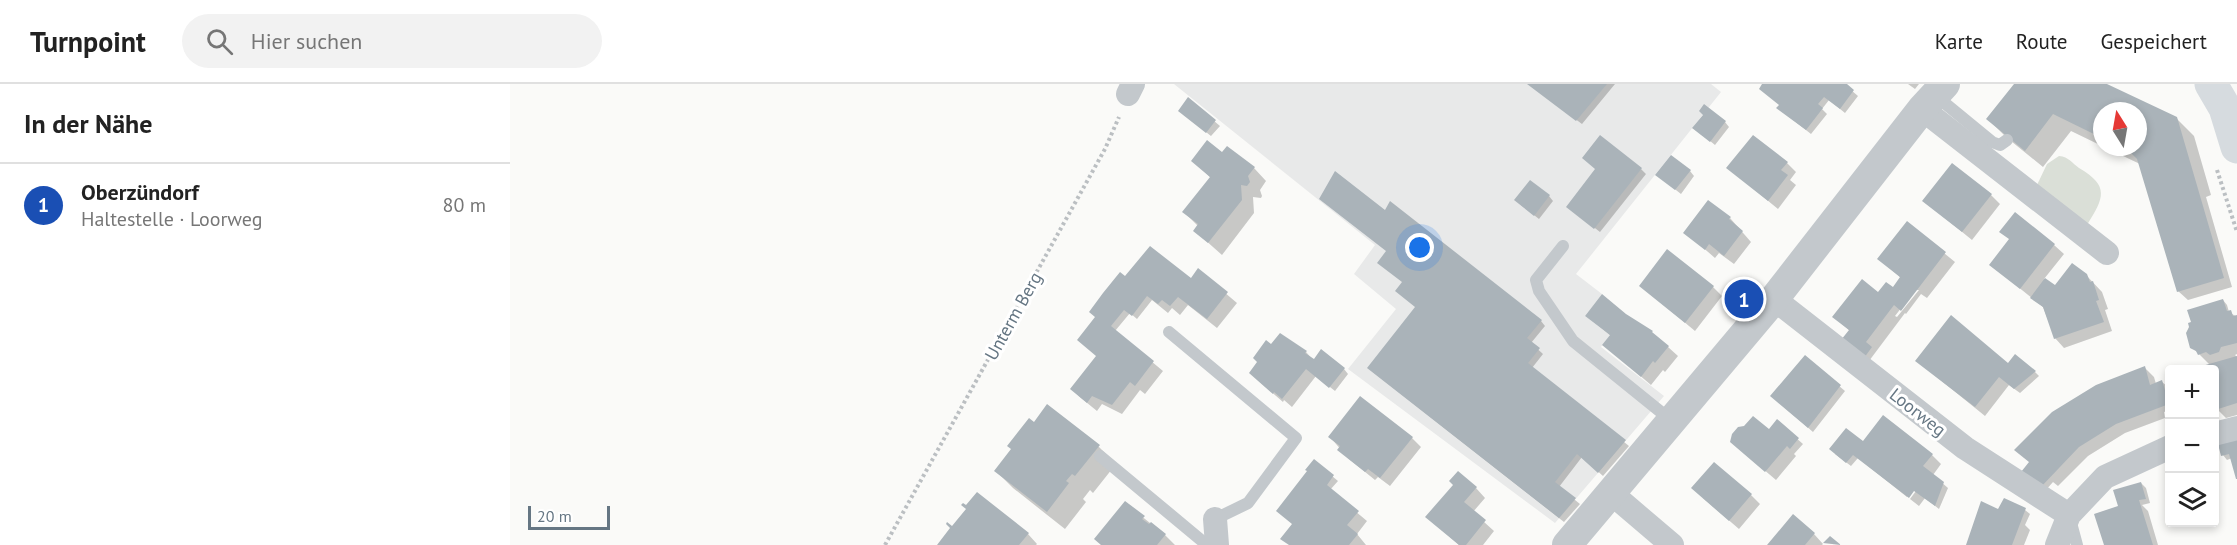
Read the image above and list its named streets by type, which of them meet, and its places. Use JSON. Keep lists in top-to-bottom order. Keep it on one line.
{"streets":{"street":["Loorweg"],"path":["Unterm Berg"]},"scale_bar":"20 m","north":"top","page":{"header":"Turnpoint","search":"Hier suchen","nav":["Karte","Route","Gespeichert"],"heading":"In der Nähe","list":[{"mark":"1","name":"Oberzündorf","note":"Haltestelle · Loorweg","value":"80 m"}],"pins":"1","map_buttons":["+","−"],"scale":"20 m"}}
